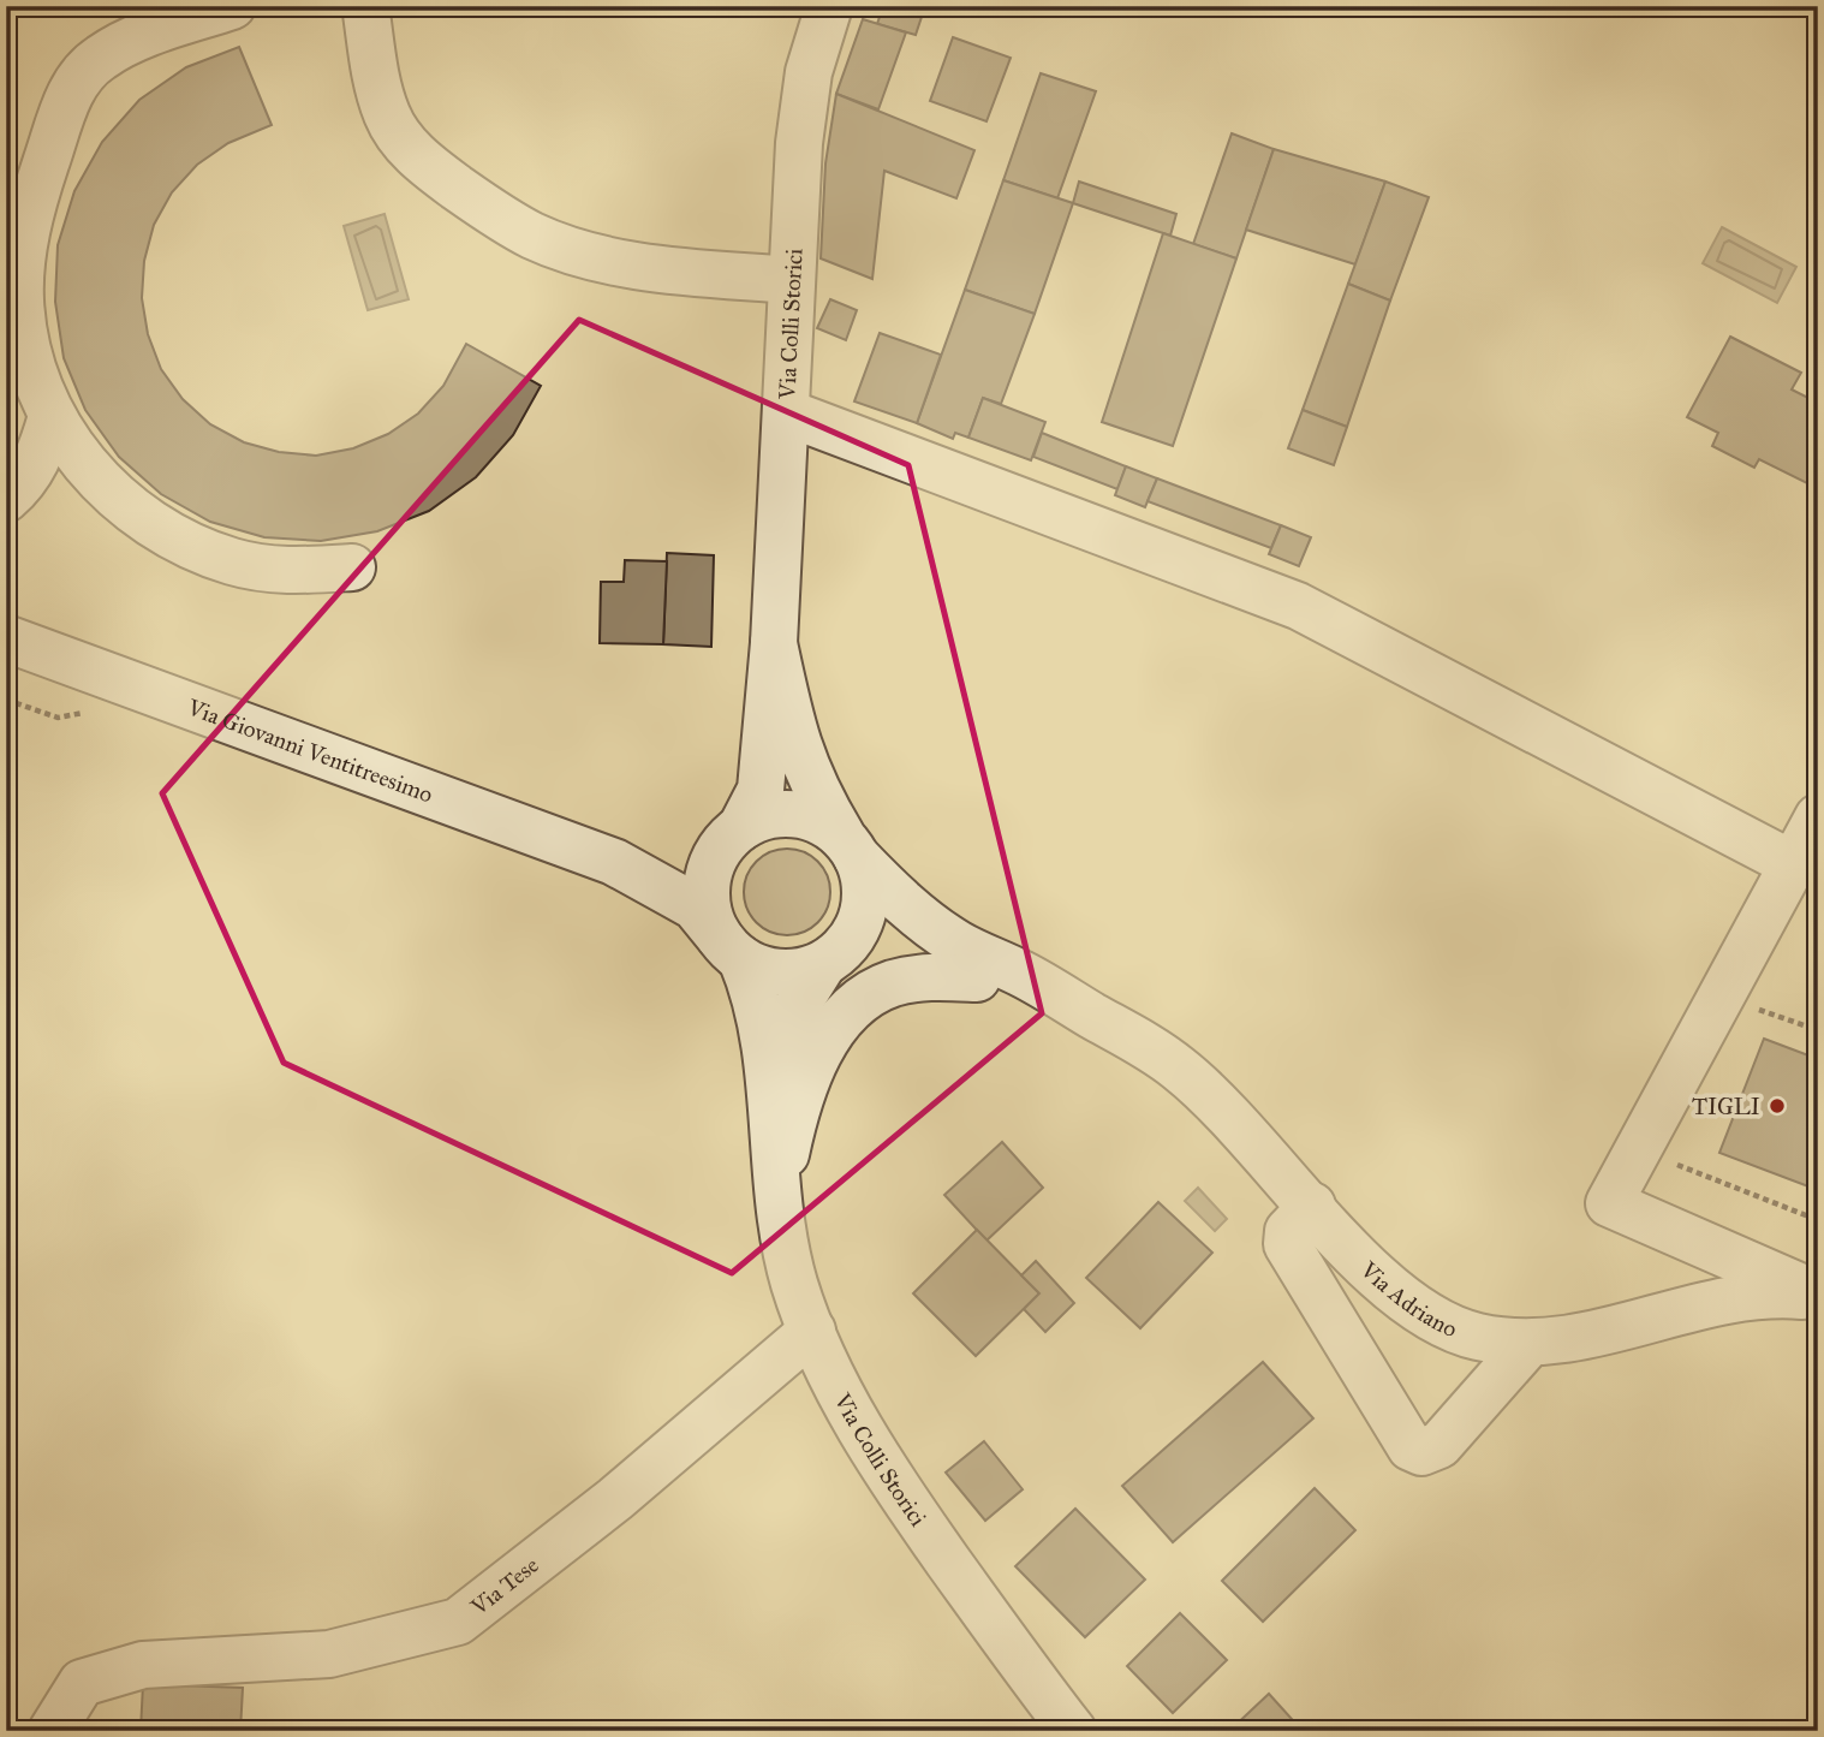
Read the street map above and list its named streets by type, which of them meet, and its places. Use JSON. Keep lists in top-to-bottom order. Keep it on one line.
{"streets":{"street":["Via Colli Storici","Via Giovanni Ventitreesimo","Via Adriano","Via Tese"]},"crossings":[["Via Colli Storici","Via Giovanni Ventitreesimo"],["Via Colli Storici","Via Adriano"],["Via Colli Storici","Via Tese"],["Via Giovanni Ventitreesimo","Via Adriano"]],"places":["TIGLI"]}
